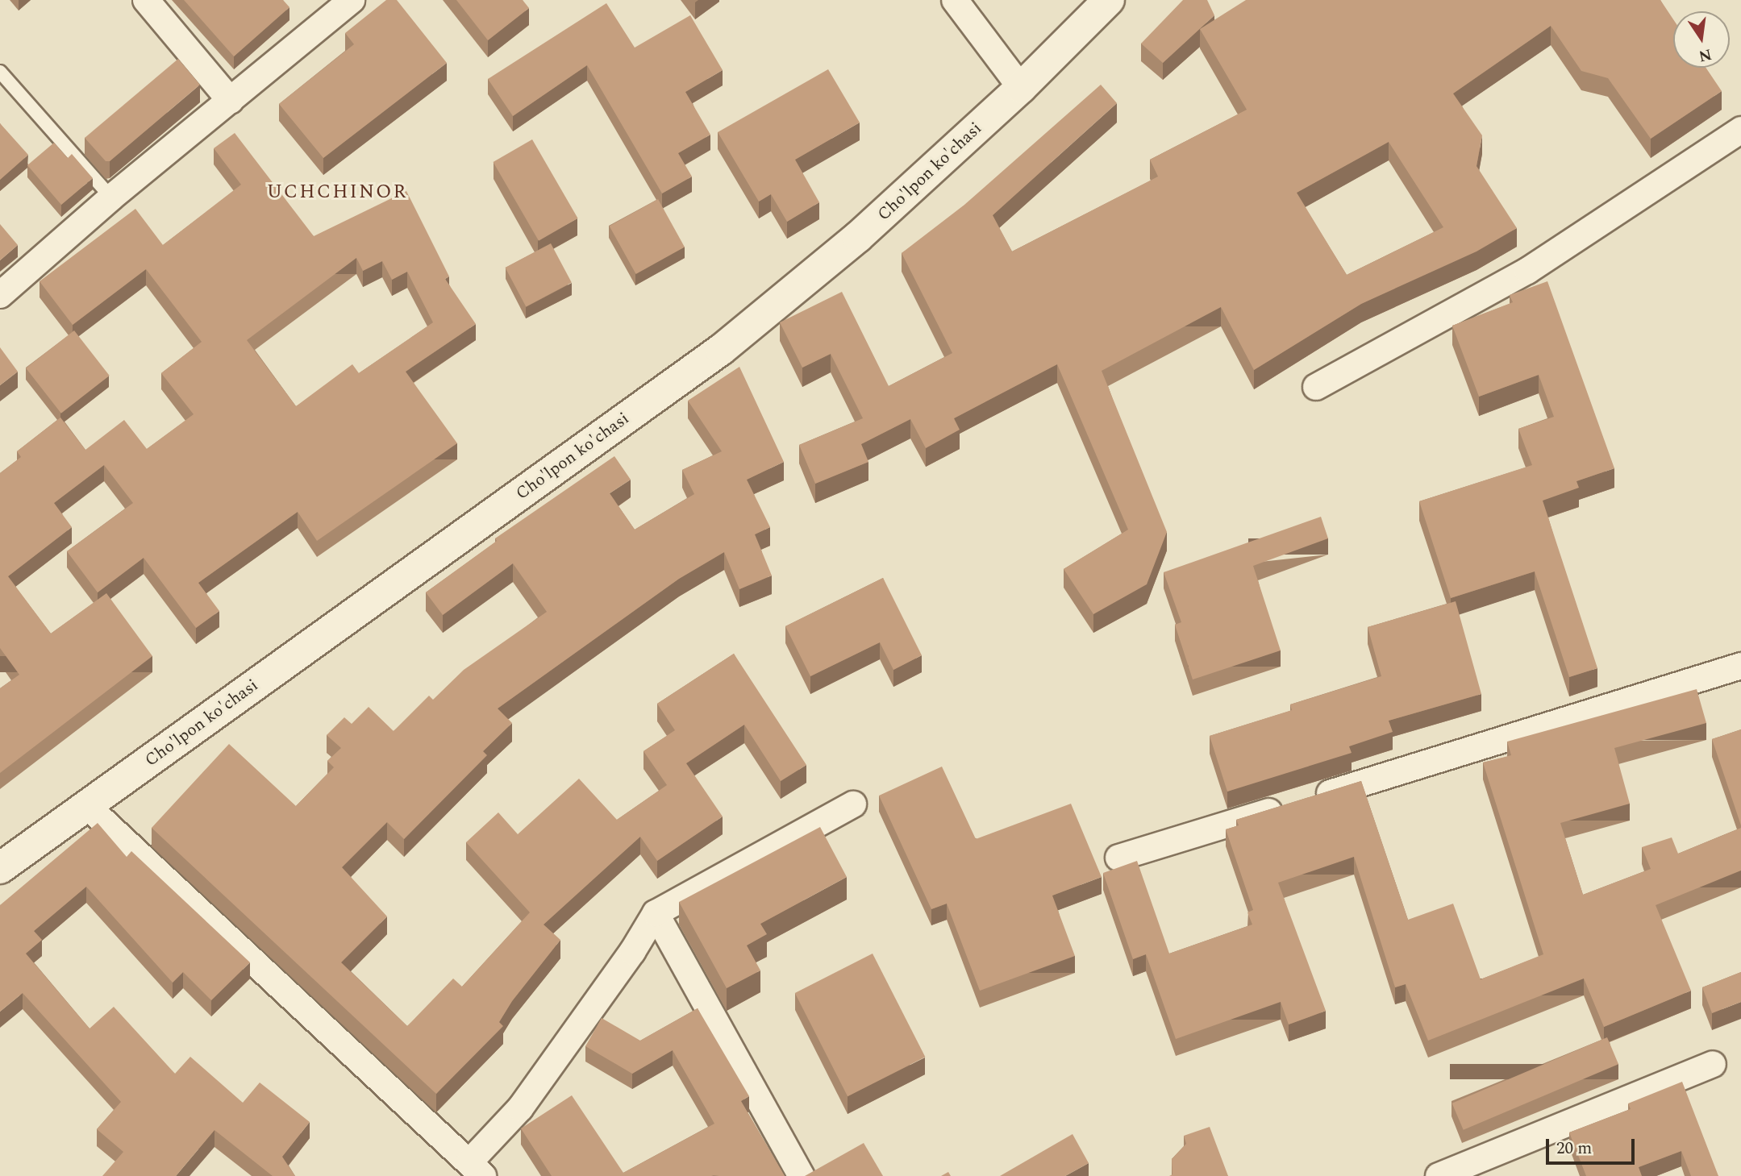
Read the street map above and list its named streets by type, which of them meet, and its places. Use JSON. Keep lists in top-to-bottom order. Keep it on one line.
{"streets":{"main road":["Cho'lpon ko'chasi"]},"districts":["UCHCHINOR"],"scale_bar":"20 m","north":"bottom"}
